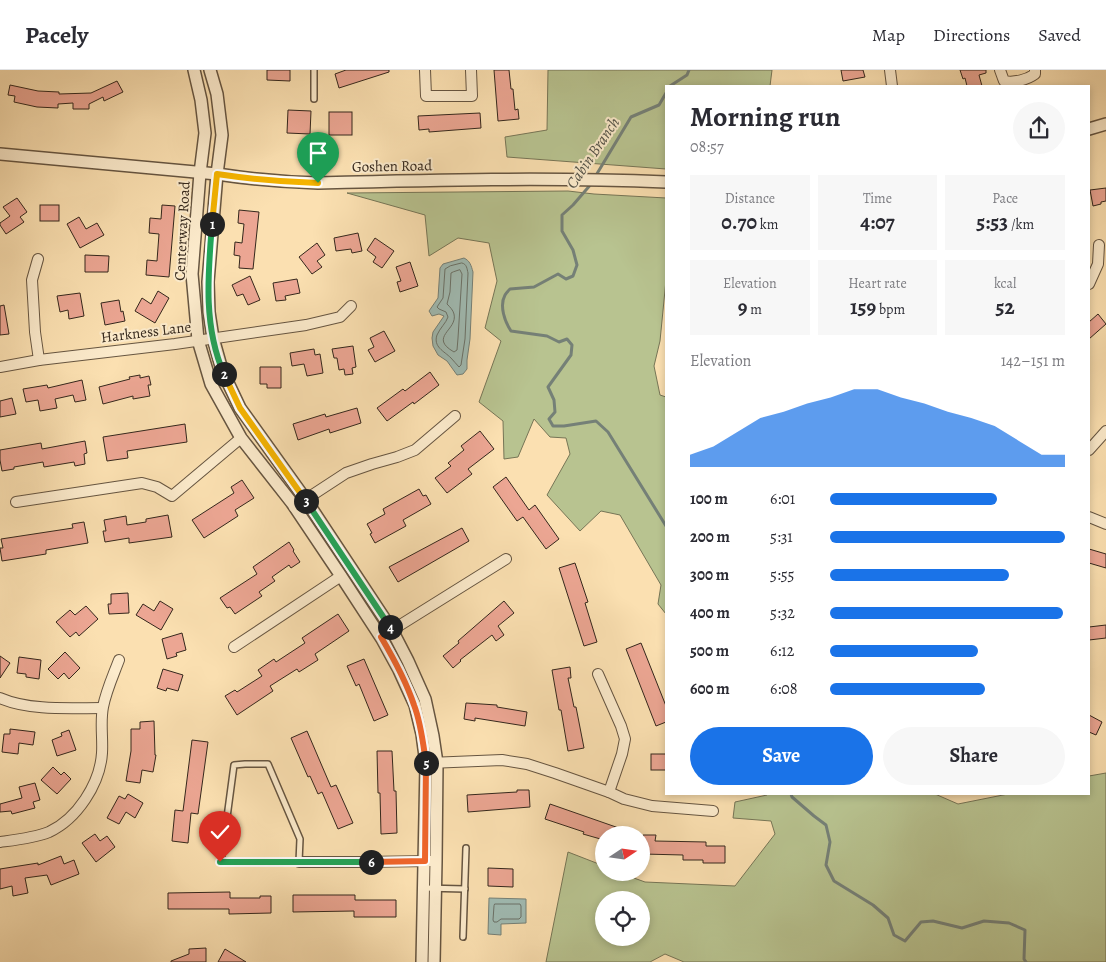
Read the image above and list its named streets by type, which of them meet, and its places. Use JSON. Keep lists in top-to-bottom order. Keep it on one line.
{"streets":{"street":["Goshen Road","Centerway Road","Harkness Lane"]},"crossings":[["Goshen Road","Centerway Road"],["Centerway Road","Harkness Lane"]],"water":["Cabin Branch"],"north":"right","page":{"header":"Pacely","nav":["Map","Directions","Saved"],"heading":["Morning run","08:57"],"stats":[["Distance","0.70 km"],["Time","4:07"],["Pace","5:53 /km"],["Elevation","9 m"],["Heart rate","159 bpm"],["kcal","52"]],"pins":["1","2","3","4","5","6"],"chart":["Elevation","142–151 m"],"list":[{"name":"100 m","note":"6:01"},{"name":"200 m","note":"5:31"},{"name":"300 m","note":"5:55"},{"name":"400 m","note":"5:32"},{"name":"500 m","note":"6:12"},{"name":"600 m","note":"6:08"}],"buttons":["Save","Share"]}}
